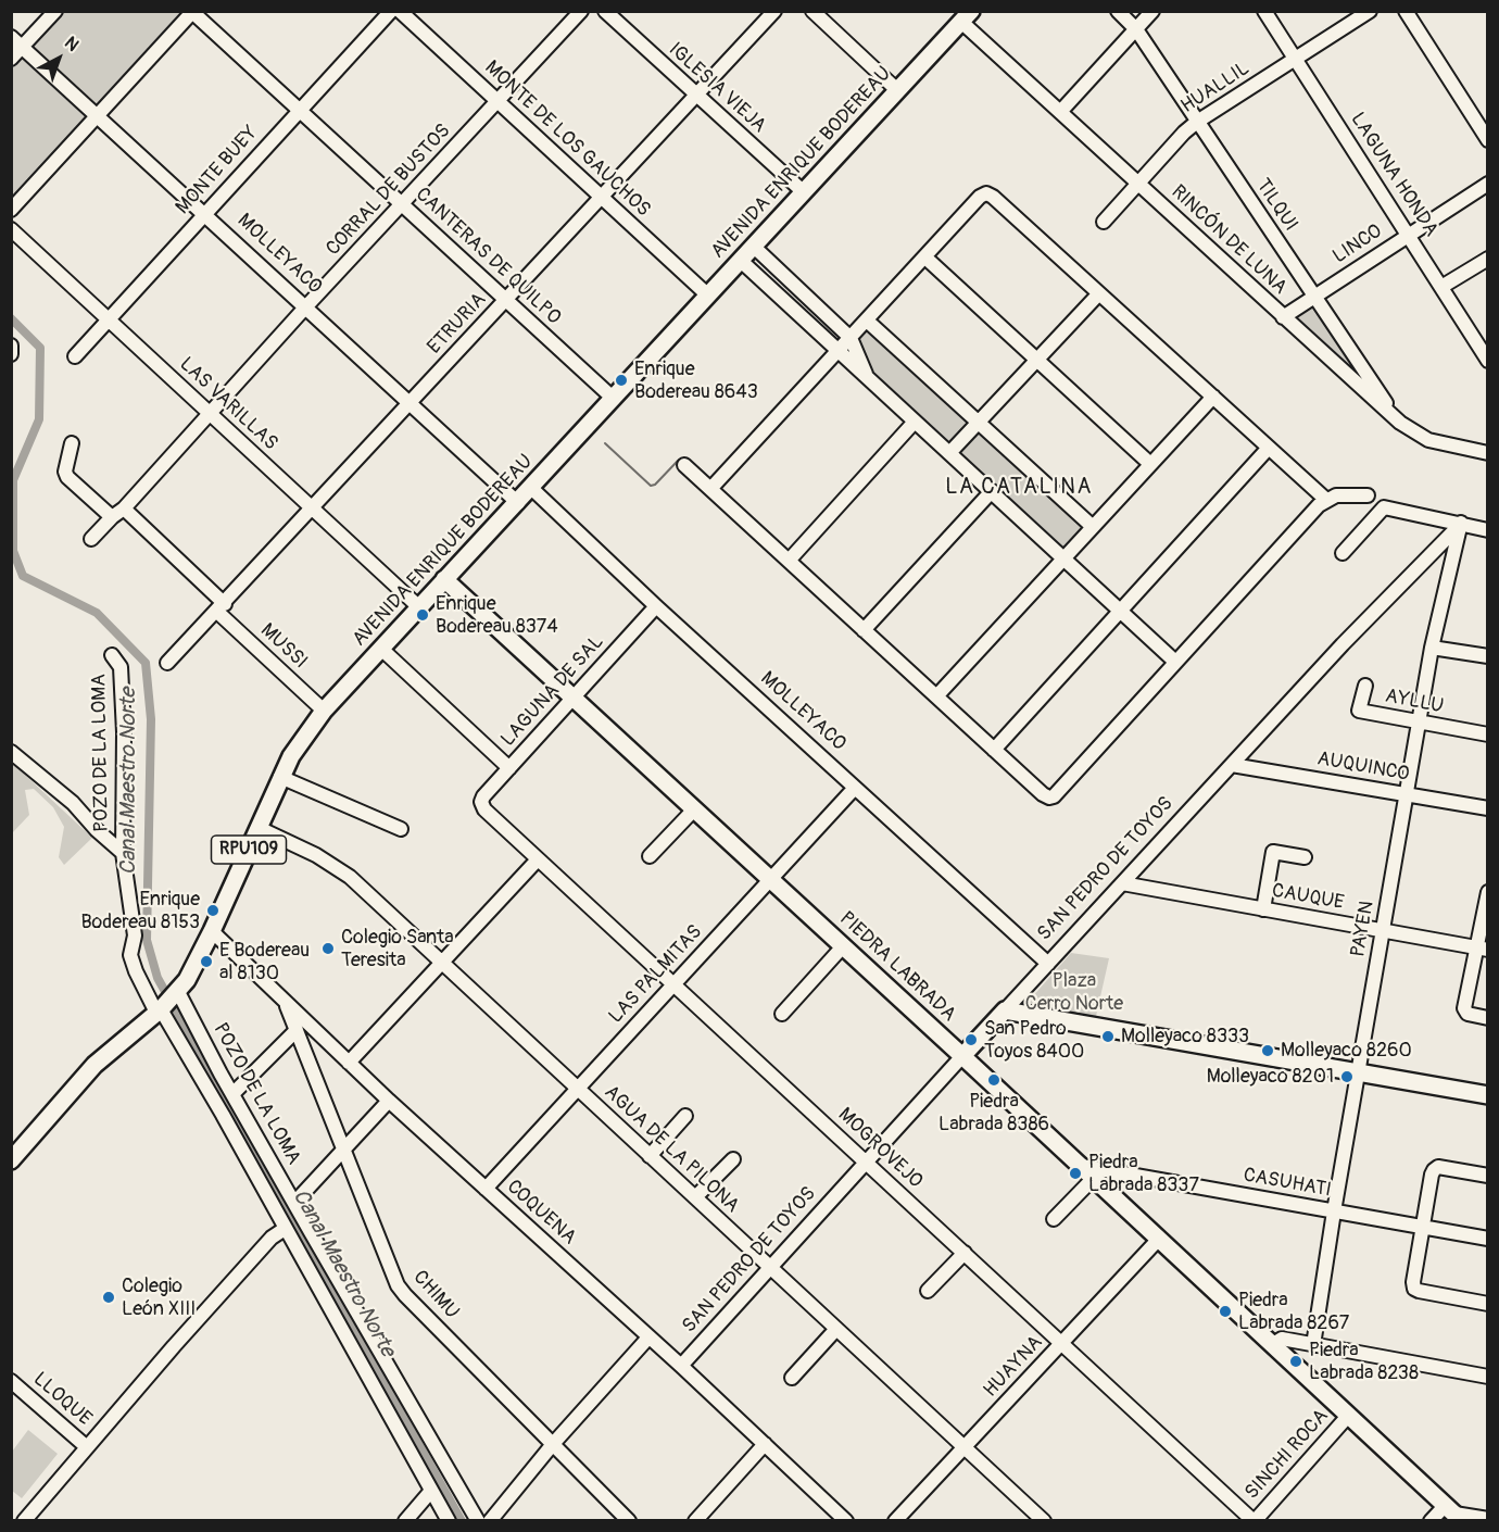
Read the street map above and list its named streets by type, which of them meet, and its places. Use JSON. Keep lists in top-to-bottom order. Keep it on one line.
{"streets":{"main road":["AVENIDA ENRIQUE BODEREAU","RPU109","SAN PEDRO DE TOYOS","PIEDRA LABRADA"],"street":["IGLESIA VIEJA","HUALLIL","MONTE DE LOS GAUCHOS","MONTE BUEY","LAGUNA HONDA","CORRAL DE BUSTOS","TILQUI","RINCÓN DE LUNA","LINCO","MOLLEYACO","CANTERAS DE QUILPO","ETRURIA","LAS VARILLAS","MUSSI","LAGUNA DE SAL","AYLLU","POZO DE LA LOMA","AUQUINCO","CAUQUE","PAYEN","LAS PALMITAS","MOGROVEJO","AGUA DE LA PILONA","CASUHATI","COQUENA","CHIMU","HUAYNA","LLOQUE","SINCHI ROCA"]},"crossings":[["IGLESIA VIEJA","AVENIDA ENRIQUE BODEREAU"],["IGLESIA VIEJA","ETRURIA"],["HUALLIL","LAGUNA HONDA"],["HUALLIL","TILQUI"],["HUALLIL","RINCÓN DE LUNA"],["MONTE DE LOS GAUCHOS","AVENIDA ENRIQUE BODEREAU"],["MONTE DE LOS GAUCHOS","CORRAL DE BUSTOS"],["MONTE DE LOS GAUCHOS","ETRURIA"],["AVENIDA ENRIQUE BODEREAU","RINCÓN DE LUNA"],["AVENIDA ENRIQUE BODEREAU","MOLLEYACO"],["AVENIDA ENRIQUE BODEREAU","CANTERAS DE QUILPO"],["AVENIDA ENRIQUE BODEREAU","LAS VARILLAS"],["AVENIDA ENRIQUE BODEREAU","MUSSI"],["AVENIDA ENRIQUE BODEREAU","POZO DE LA LOMA"],["AVENIDA ENRIQUE BODEREAU","PIEDRA LABRADA"],["AVENIDA ENRIQUE BODEREAU","AGUA DE LA PILONA"],["AVENIDA ENRIQUE BODEREAU","COQUENA"],["MONTE BUEY","MOLLEYACO"],["MONTE BUEY","CANTERAS DE QUILPO"],["MONTE BUEY","LAS VARILLAS"],["LAGUNA HONDA","LINCO"],["CORRAL DE BUSTOS","MOLLEYACO"],["CORRAL DE BUSTOS","CANTERAS DE QUILPO"],["CORRAL DE BUSTOS","LAS VARILLAS"],["CORRAL DE BUSTOS","MUSSI"],["TILQUI","RINCÓN DE LUNA"],["TILQUI","LINCO"],["RINCÓN DE LUNA","LINCO"],["MOLLEYACO","ETRURIA"],["MOLLEYACO","LAGUNA DE SAL"],["MOLLEYACO","SAN PEDRO DE TOYOS"],["MOLLEYACO","LAS PALMITAS"],["CANTERAS DE QUILPO","ETRURIA"],["ETRURIA","LAS VARILLAS"],["ETRURIA","MUSSI"],["LAGUNA DE SAL","PIEDRA LABRADA"],["LAGUNA DE SAL","MOGROVEJO"],["AYLLU","PAYEN"],["AUQUINCO","SAN PEDRO DE TOYOS"],["AUQUINCO","PAYEN"],["SAN PEDRO DE TOYOS","CAUQUE"],["SAN PEDRO DE TOYOS","PAYEN"],["SAN PEDRO DE TOYOS","PIEDRA LABRADA"],["SAN PEDRO DE TOYOS","MOGROVEJO"],["SAN PEDRO DE TOYOS","AGUA DE LA PILONA"],["SAN PEDRO DE TOYOS","COQUENA"],["CAUQUE","PAYEN"],["PAYEN","CASUHATI"],["PIEDRA LABRADA","LAS PALMITAS"],["PIEDRA LABRADA","CASUHATI"],["PIEDRA LABRADA","HUAYNA"],["PIEDRA LABRADA","SINCHI ROCA"],["LAS PALMITAS","MOGROVEJO"],["LAS PALMITAS","AGUA DE LA PILONA"],["LAS PALMITAS","COQUENA"],["MOGROVEJO","HUAYNA"],["MOGROVEJO","SINCHI ROCA"],["AGUA DE LA PILONA","HUAYNA"],["COQUENA","CHIMU"]],"districts":["LA CATALINA"],"water":["Canal Maestro Norte"],"parks":["Plaza Cerro Norte"],"places":["Enrique Bodereau 8643","Enrique Bodereau 8374","Enrique Bodereau 8153","Colegio Santa Teresita","E Bodereau al 8130","Molleyaco 8333","San Pedro Toyos 8400","Molleyaco 8260","Molleyaco 8201","Piedra Labrada 8386","Piedra Labrada 8337","Colegio León XIII","Piedra Labrada 8267","Piedra Labrada 8238"],"north":"top right"}
